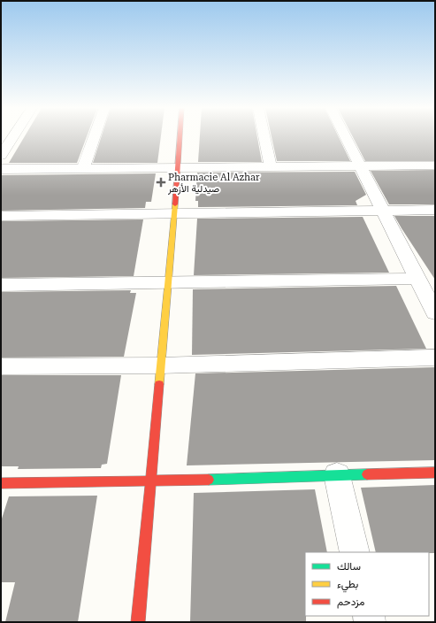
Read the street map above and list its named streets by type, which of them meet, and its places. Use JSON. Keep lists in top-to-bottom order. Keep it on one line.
{"places":{"health":["Pharmacie Al Azhar صيدلية الأزهر"]},"legend":["سالك","بطيء","مزدحم"]}
